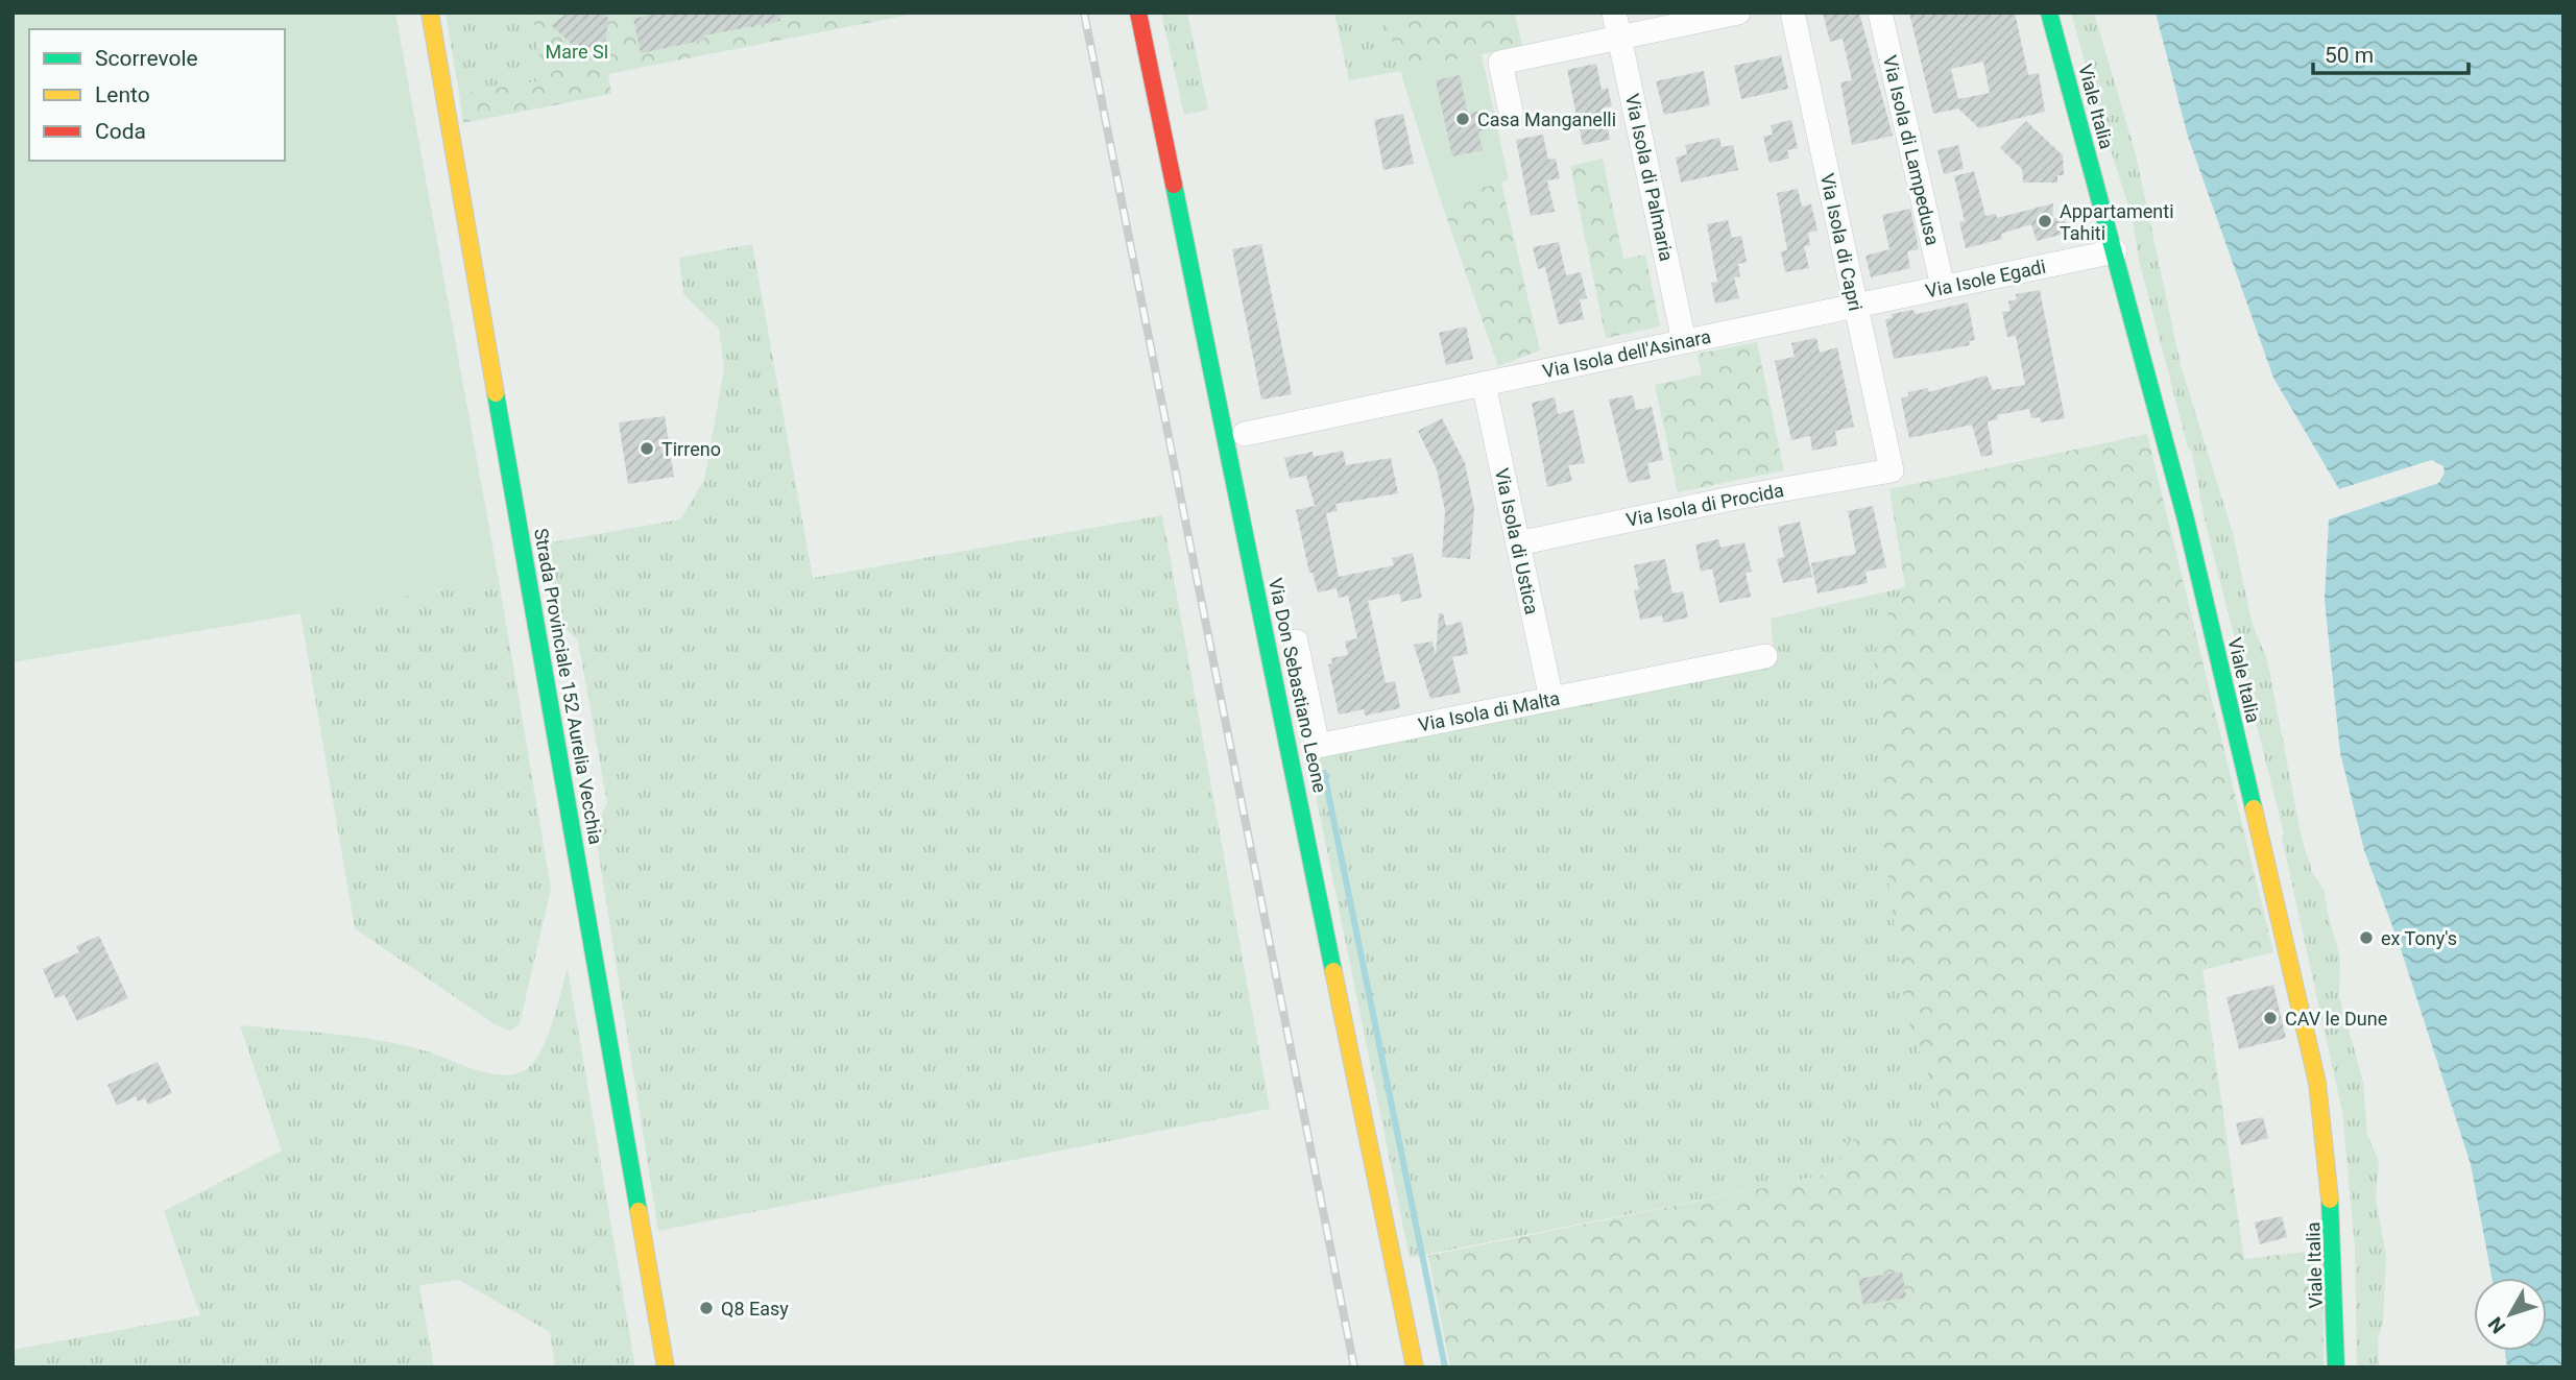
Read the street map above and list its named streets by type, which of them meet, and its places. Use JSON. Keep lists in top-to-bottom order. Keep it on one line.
{"streets":{"street":["Viale Italia","Via Isola di Lampedusa","Via Isola di Palmaria","Via Isola di Capri","Via Isole Egadi","Via Isola dell'Asinara","Via Isola di Procida","Via Isola di Ustica","Via Don Sebastiano Leone","Strada Provinciale 152 Aurelia Vecchia","Via Isola di Malta"]},"crossings":[["Viale Italia","Via Isole Egadi"],["Via Isola di Lampedusa","Via Isole Egadi"],["Via Isola di Palmaria","Via Isola dell'Asinara"],["Via Isola di Capri","Via Isole Egadi"],["Via Isola di Capri","Via Isola dell'Asinara"],["Via Isola di Capri","Via Isola di Procida"],["Via Isole Egadi","Via Isola dell'Asinara"],["Via Isola dell'Asinara","Via Isola di Ustica"],["Via Isola di Procida","Via Isola di Ustica"],["Via Isola di Ustica","Via Isola di Malta"]],"parks":["Mare SI"],"places":["Casa Manganelli","Appartamenti Tahiti","Tirreno","ex Tony's","CAV le Dune","Q8 Easy"],"legend":["Scorrevole","Lento","Coda"],"scale_bar":"50 m","north":"bottom left"}
